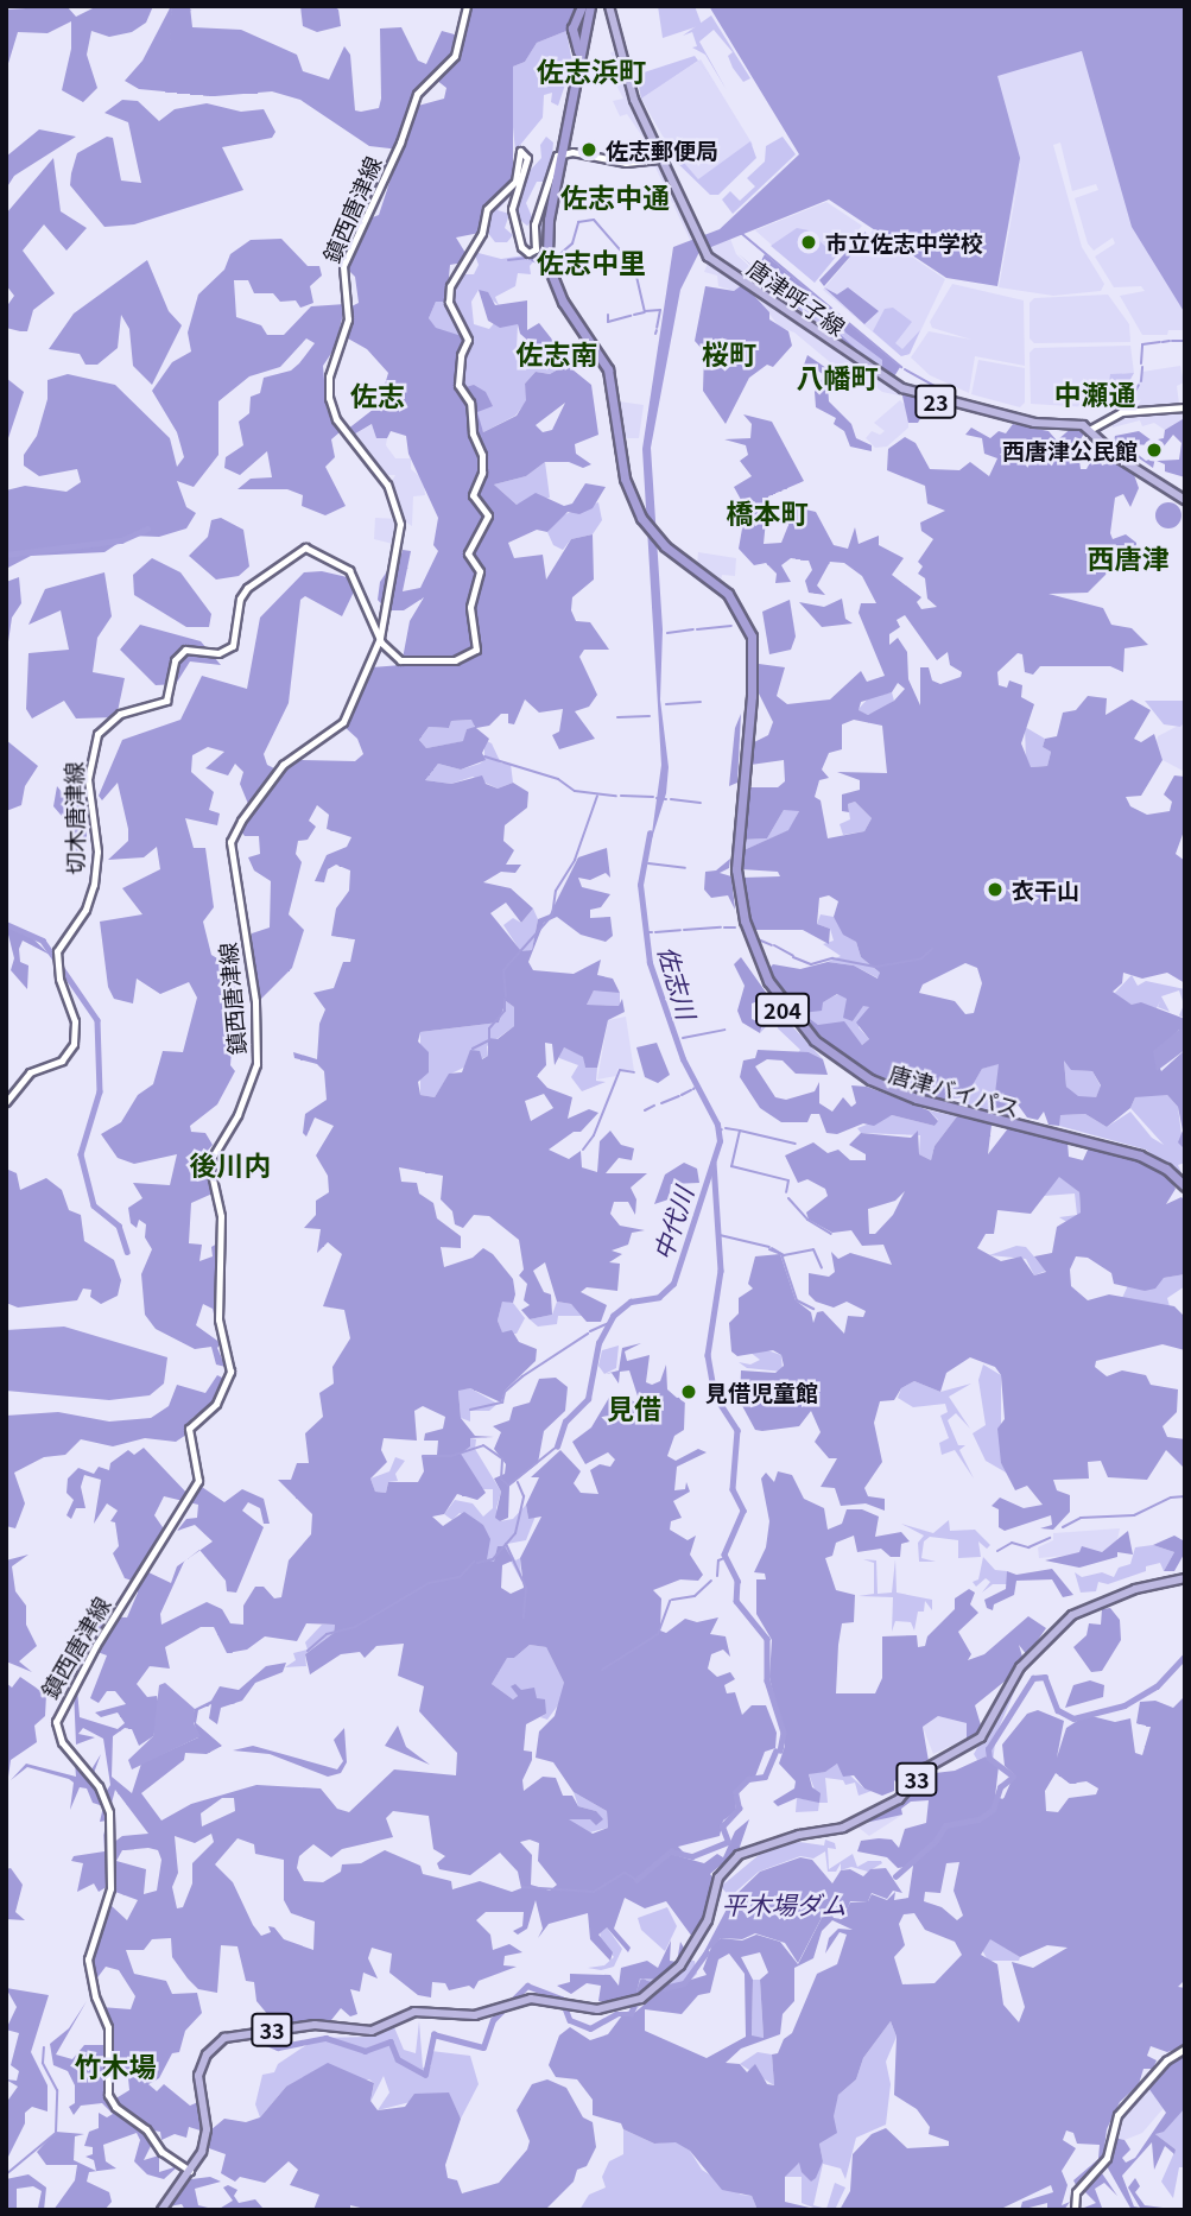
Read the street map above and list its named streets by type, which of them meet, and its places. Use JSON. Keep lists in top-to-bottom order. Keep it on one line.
{"streets":{"highway":["204","唐津バイパス"],"main road":["鎮西唐津線","唐津呼子線","23","切木唐津線","33"]},"crossings":[["鎮西唐津線","切木唐津線"],["鎮西唐津線","33"],["切木唐津線","唐津バイパス"],["204","唐津バイパス"]],"districts":["佐志浜町","佐志中通","佐志中里","佐志南","桜町","八幡町","中瀬通","佐志","橋本町","西唐津","後川内","見借","竹木場"],"water":["佐志川","中代川","平木場ダム"],"places":["佐志郵便局","市立佐志中学校","西唐津公民館","衣干山","見借児童館"]}
